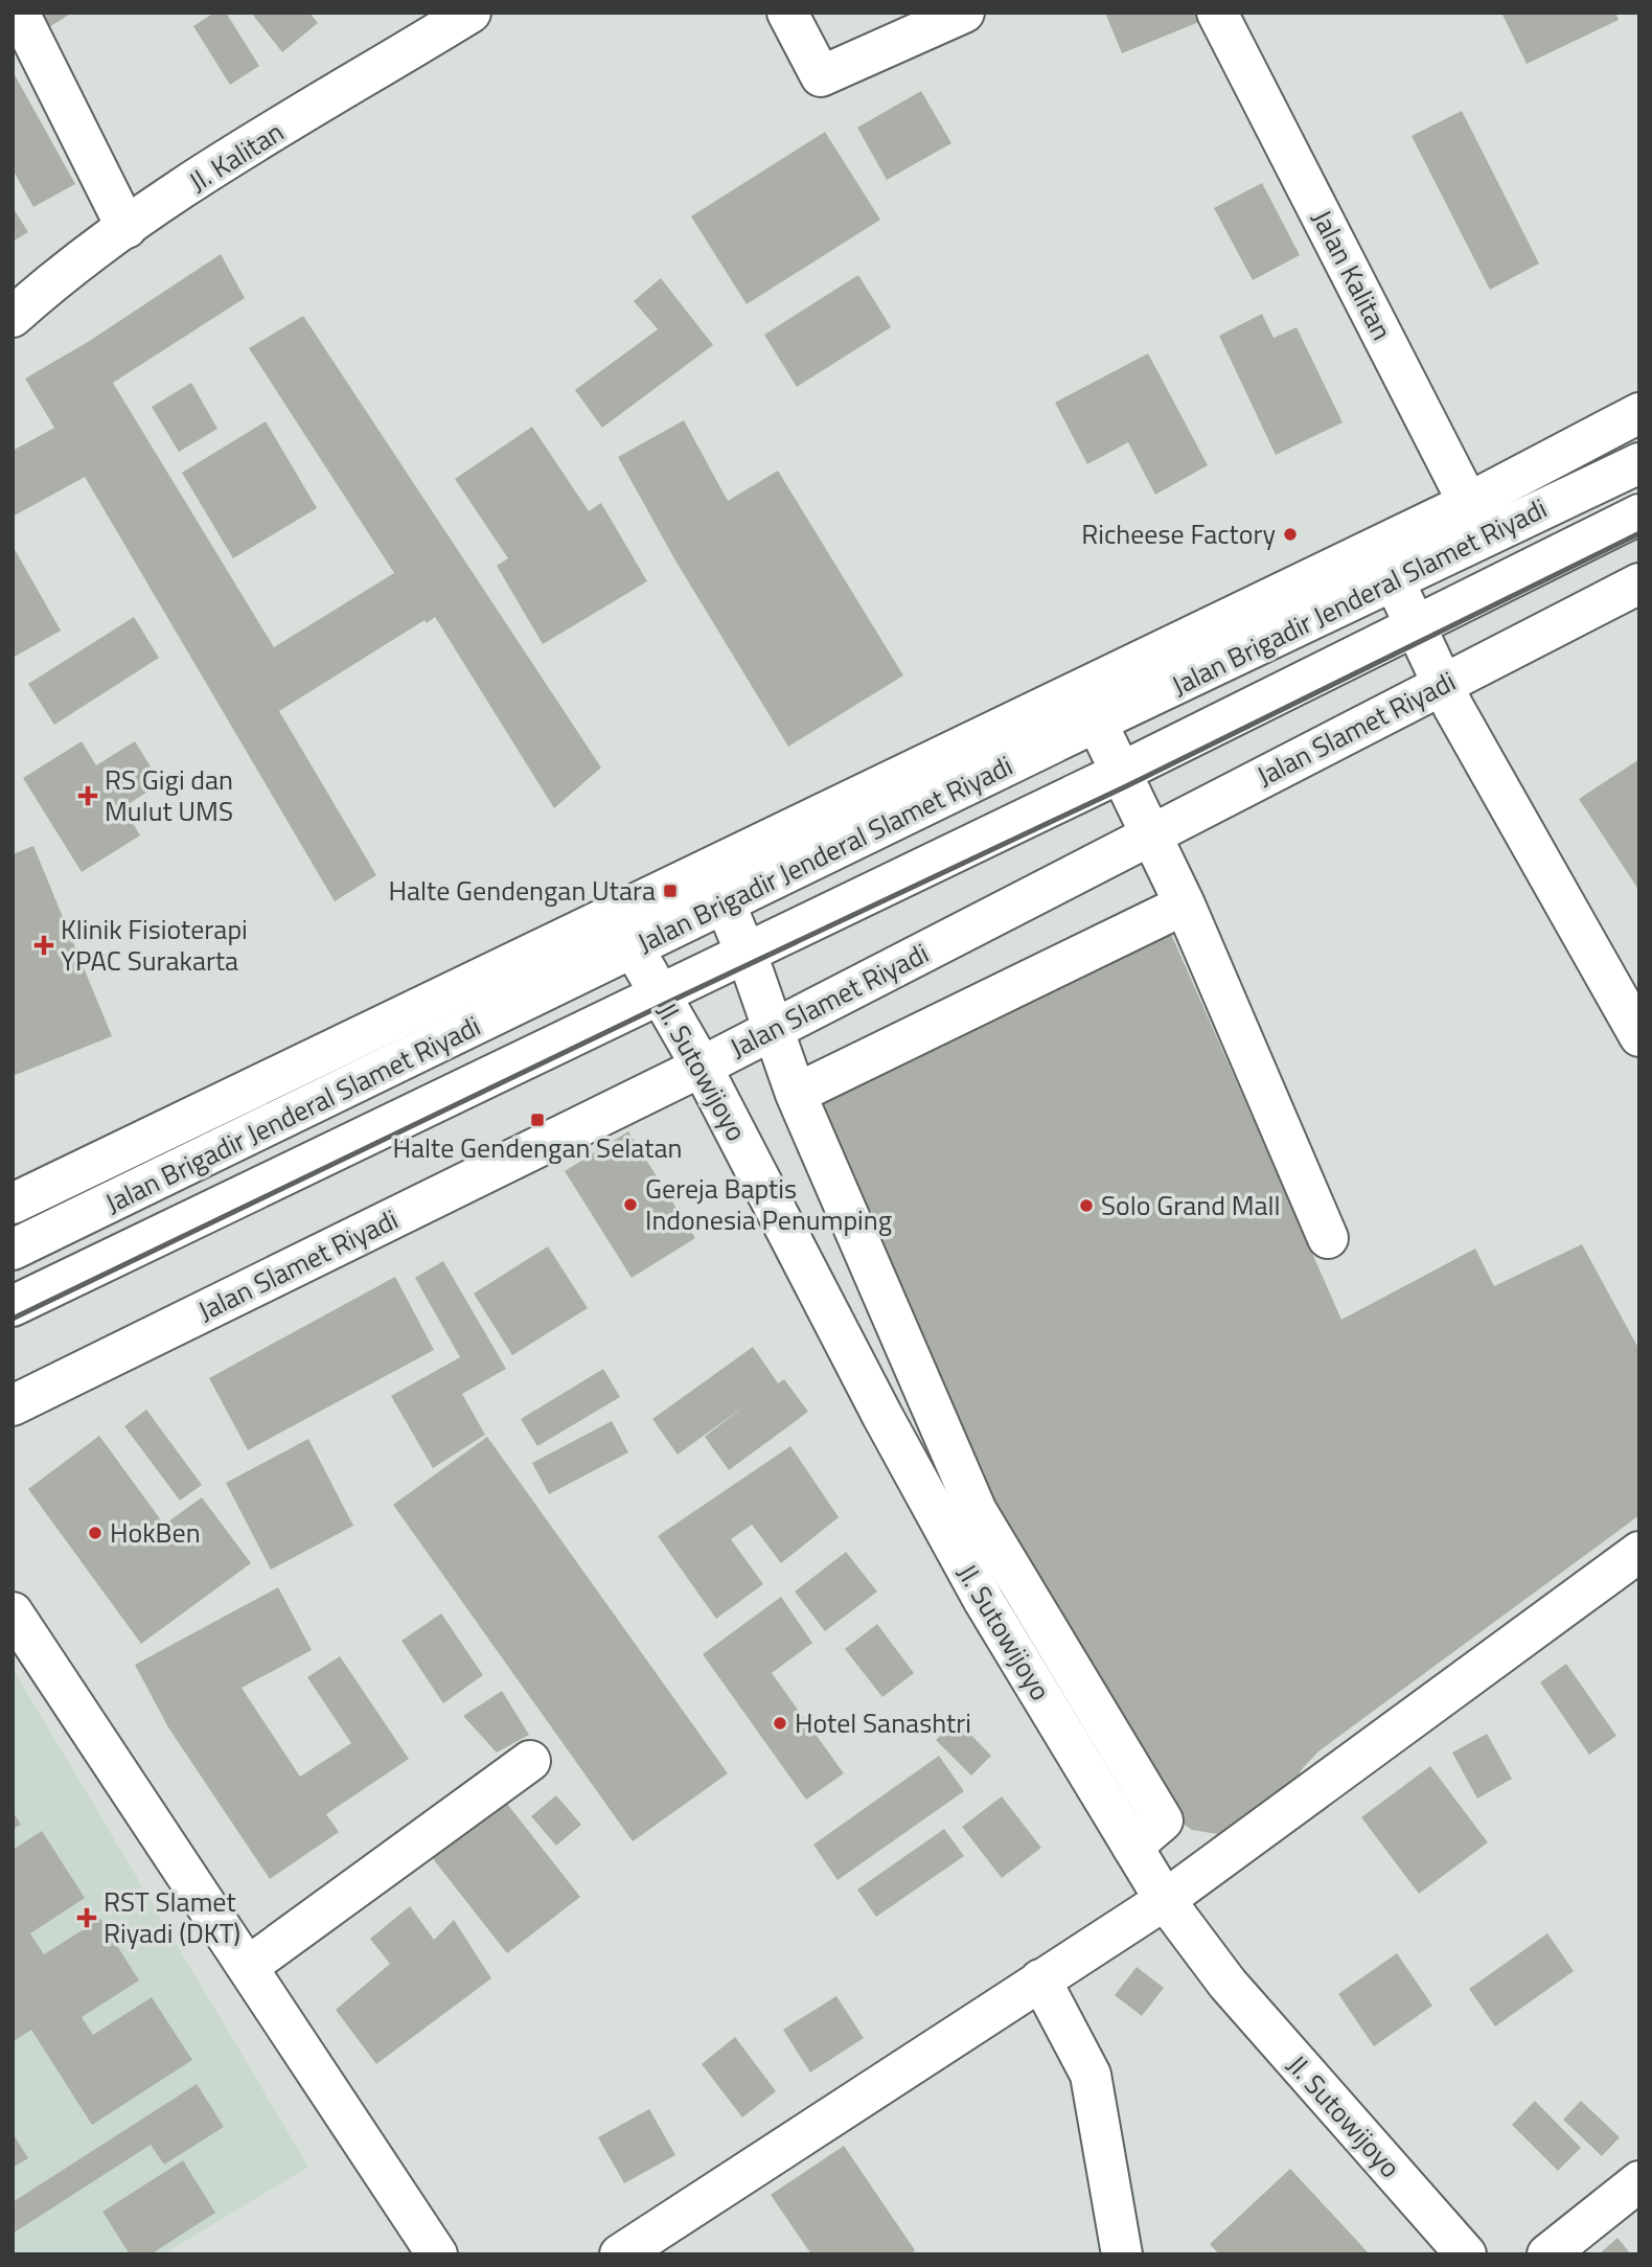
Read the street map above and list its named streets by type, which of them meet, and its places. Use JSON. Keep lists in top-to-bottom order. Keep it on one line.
{"streets":{"street":["Jl. Kalitan","Jalan Kalitan","Jalan Brigadir Jenderal Slamet Riyadi","Jalan Slamet Riyadi","Jl. Sutowijoyo"]},"crossings":[["Jalan Kalitan","Jalan Brigadir Jenderal Slamet Riyadi"],["Jalan Brigadir Jenderal Slamet Riyadi","Jl. Sutowijoyo"],["Jalan Slamet Riyadi","Jl. Sutowijoyo"]],"places":{"other":["Richeese Factory","Gereja Baptis Indonesia Penumping","Solo Grand Mall","HokBen","Hotel Sanashtri"],"health":["RS Gigi dan Mulut UMS","Klinik Fisioterapi YPAC Surakarta","RST Slamet Riyadi (DKT)"],"transit":["Halte Gendengan Utara","Halte Gendengan Selatan"]}}
